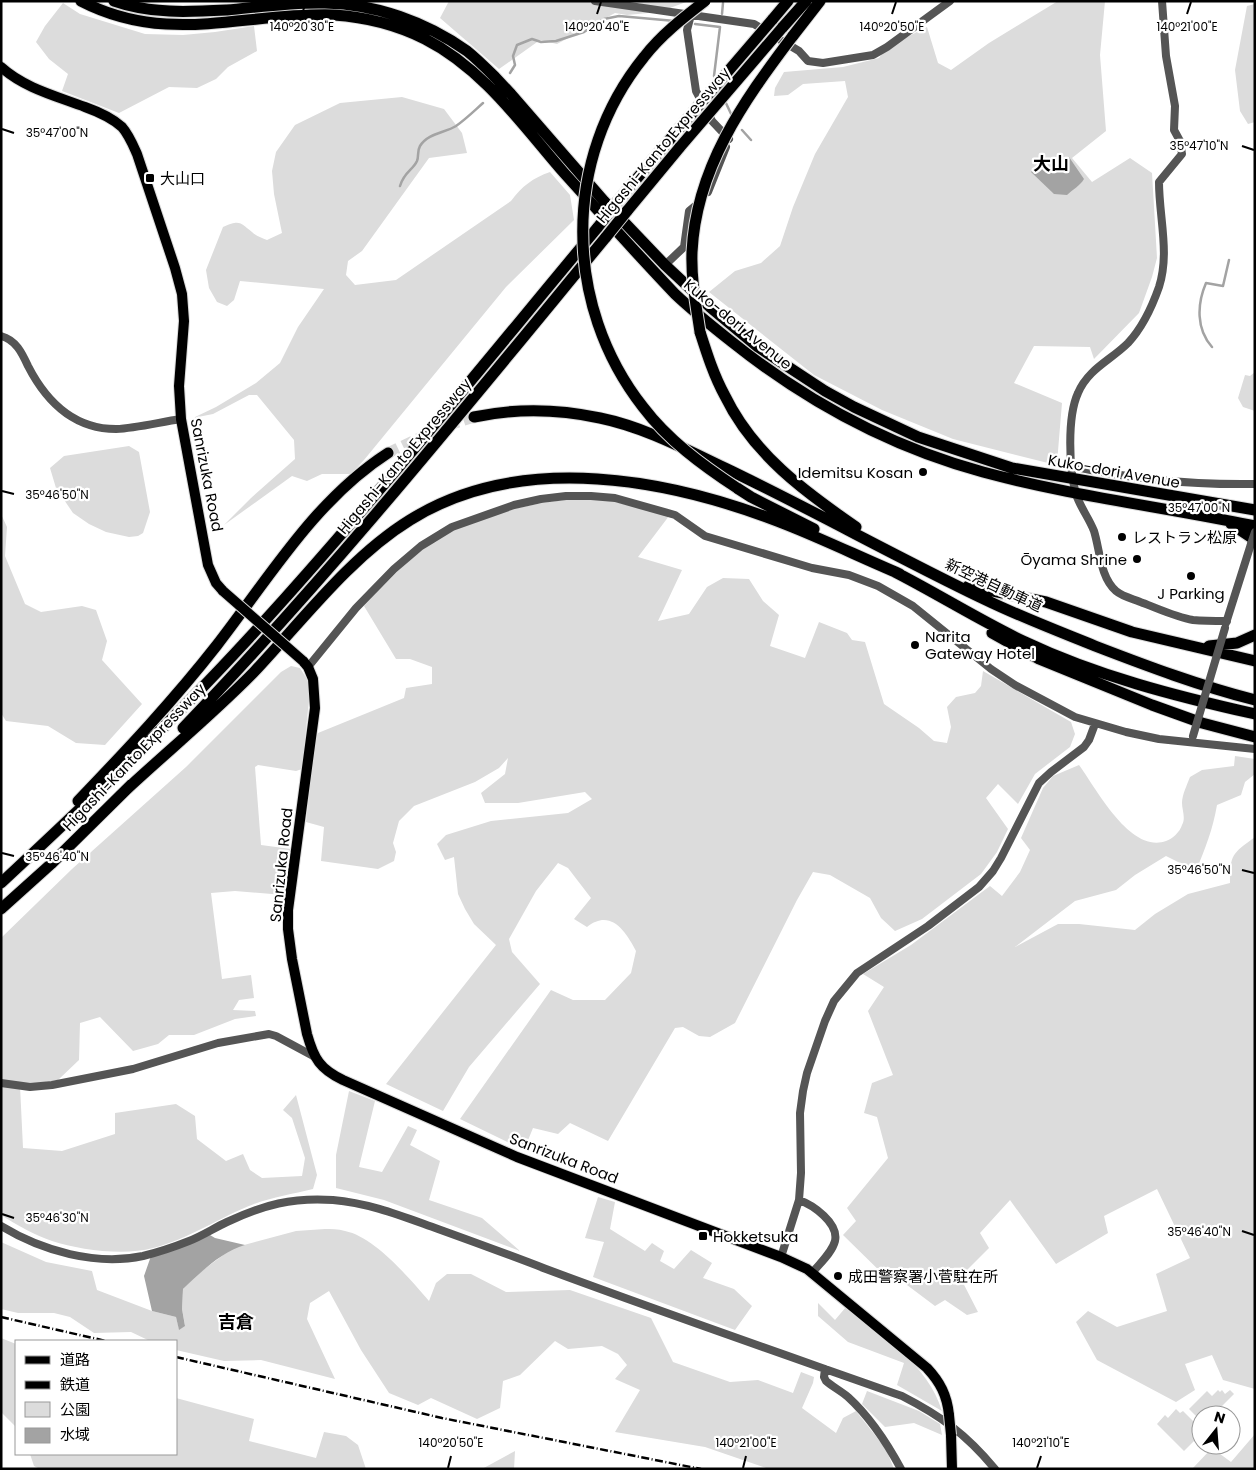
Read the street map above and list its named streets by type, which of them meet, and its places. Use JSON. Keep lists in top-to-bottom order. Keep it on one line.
{"streets":{"highway":["Higashi-Kanto Expressway","Kuko-dori Avenue","新空港自動車道"],"main road":["Sanrizuka Road"]},"districts":["大山","吉倉"],"places":{"transit":["大山口","Hokketsuka"],"other":["Idemitsu Kosan","レストラン松原","Ōyama Shrine","J Parking","Narita Gateway Hotel","成田警察署小菅駐在所"]},"legend":["道路","鉄道","公園","水域"],"north":"top","coordinates":["140°20'30\"E","140°20'40\"E","140°20'50\"E","140°21'00\"E","35°47'00\"N","35°47'10\"N","35°46'50\"N","35°46'40\"N","35°46'30\"N","140°21'10\"E"]}
